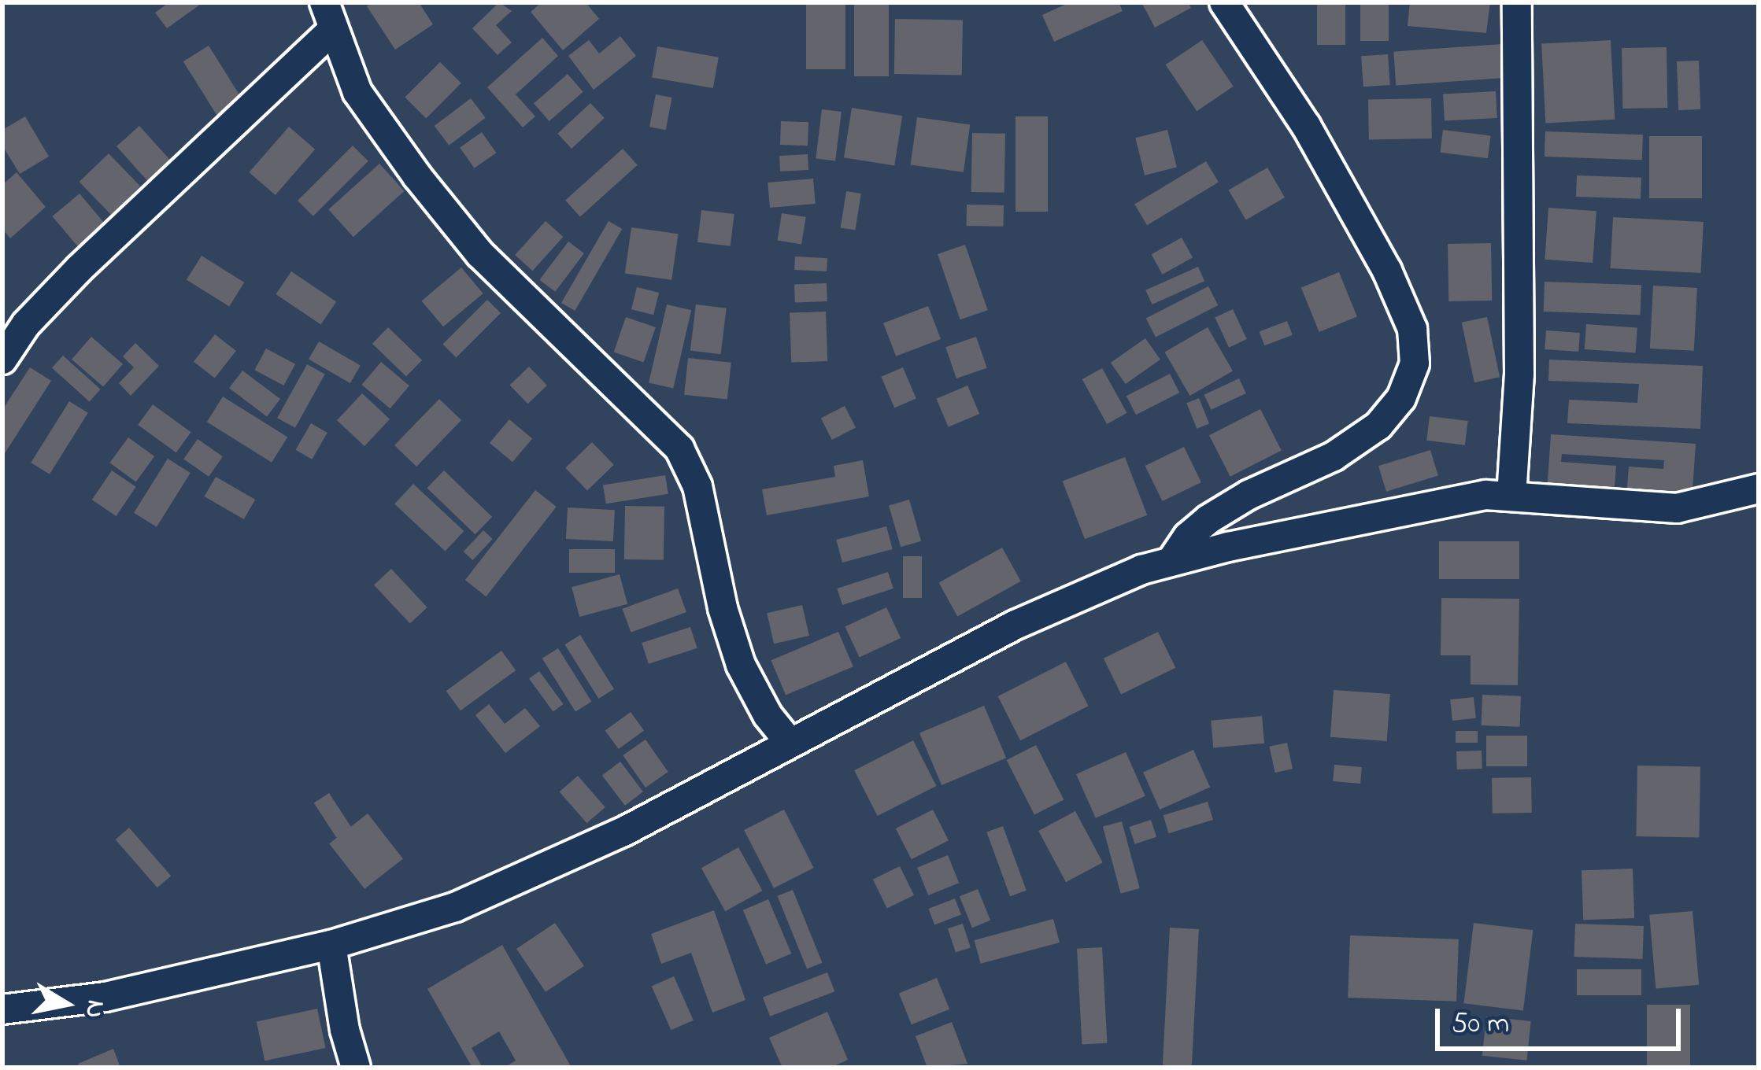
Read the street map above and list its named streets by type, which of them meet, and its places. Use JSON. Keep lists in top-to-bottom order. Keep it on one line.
{"scale_bar":"50 m","north":"right"}
